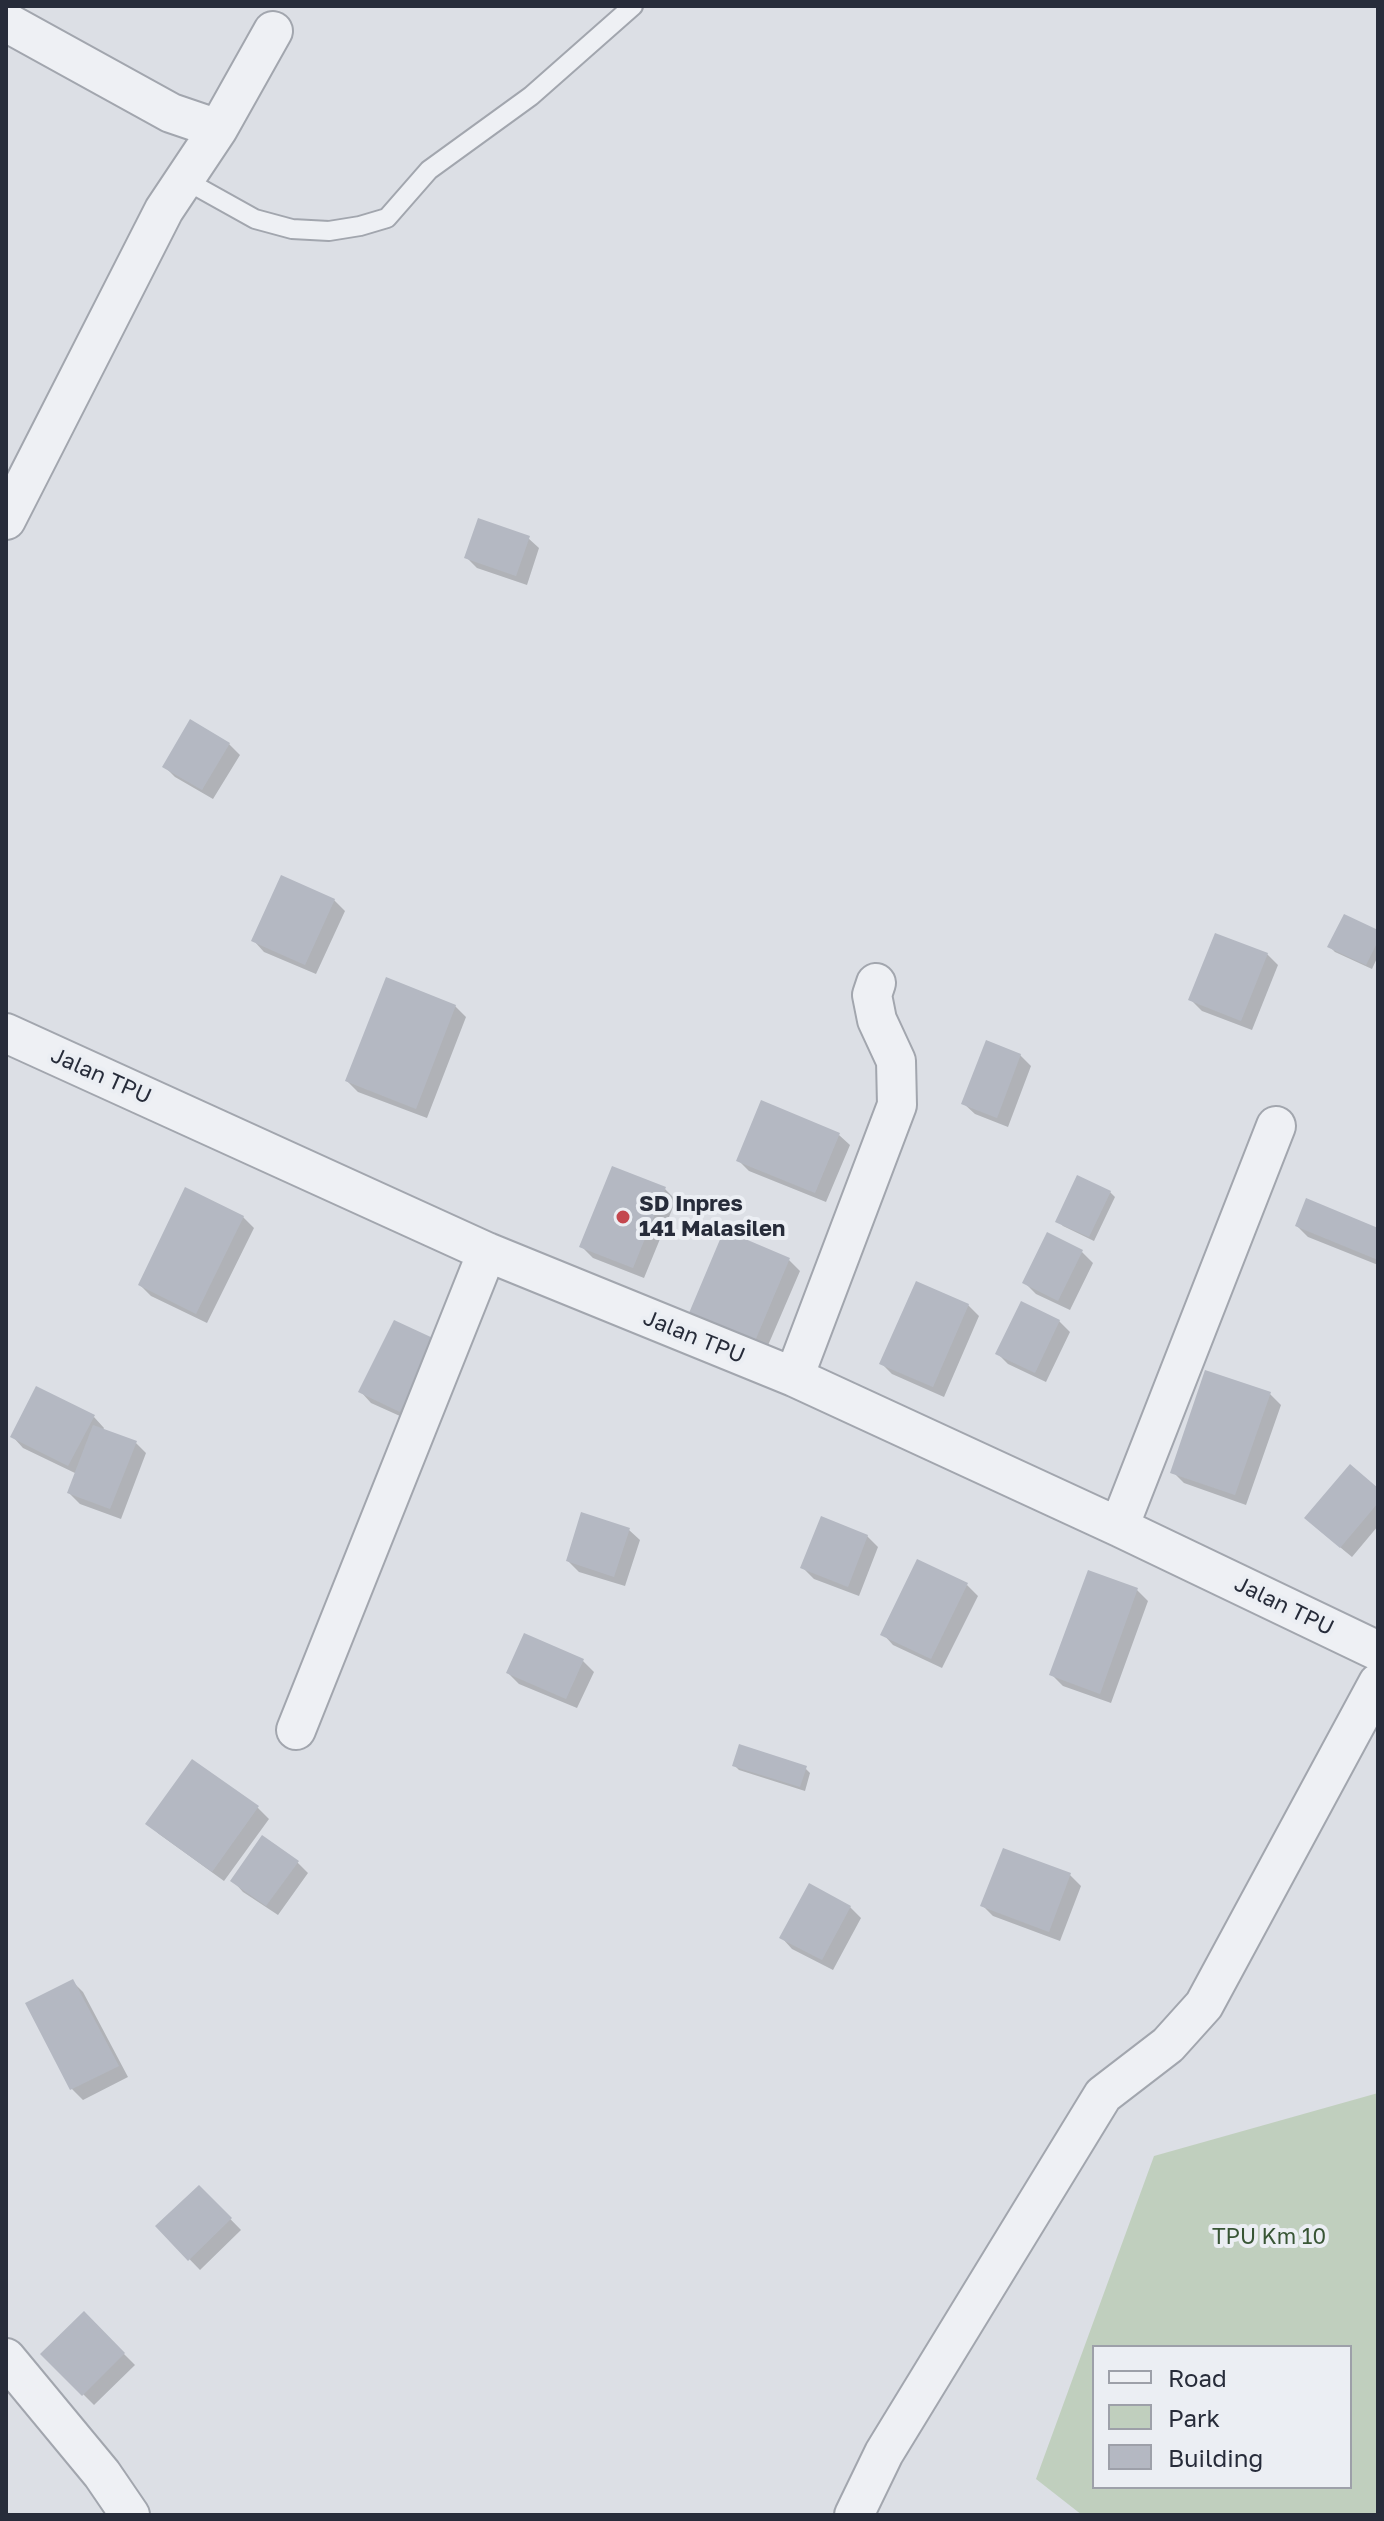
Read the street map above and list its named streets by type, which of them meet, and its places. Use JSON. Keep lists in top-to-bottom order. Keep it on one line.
{"streets":{"street":["Jalan TPU"]},"parks":["TPU Km 10"],"places":["SD Inpres 141 Malasilen"],"legend":["Road","Park","Building"]}
